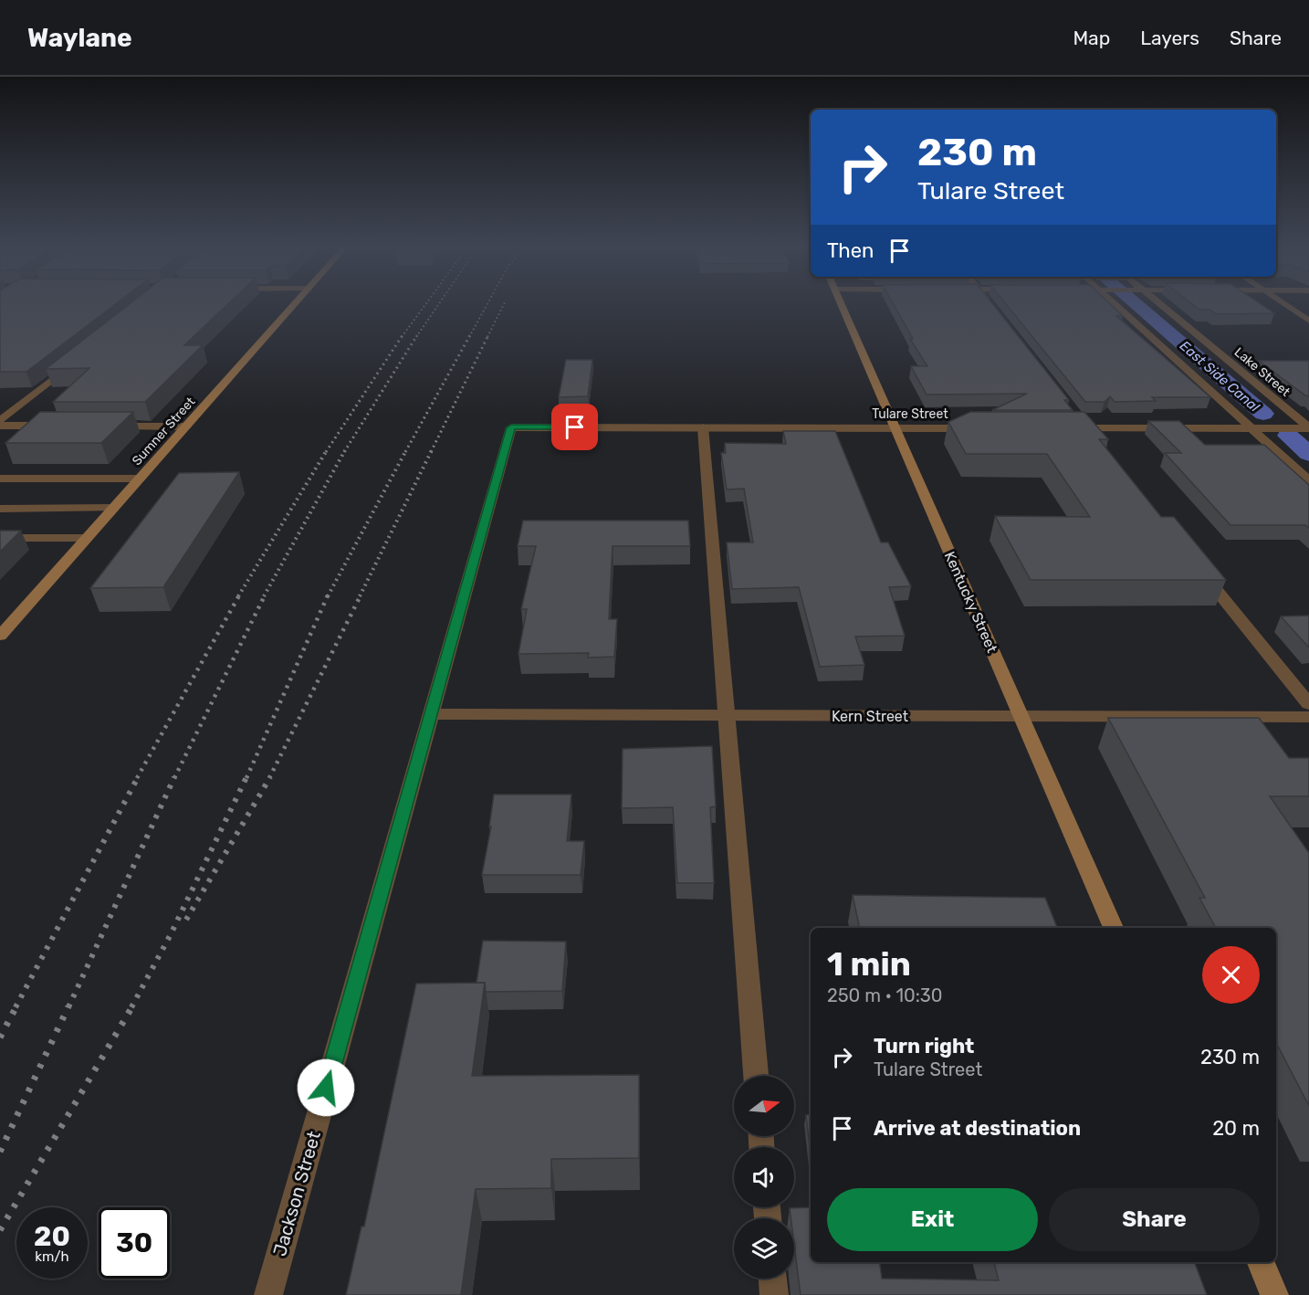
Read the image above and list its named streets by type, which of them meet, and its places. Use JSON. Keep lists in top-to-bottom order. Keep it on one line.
{"streets":{"street":["Lake Street","Tulare Street","Sumner Street","Kentucky Street","Kern Street","Jackson Street"]},"crossings":[["Tulare Street","Kentucky Street"],["Tulare Street","Jackson Street"],["Kentucky Street","Kern Street"],["Kern Street","Jackson Street"]],"water":["East Side Canal"],"north":"right","page":{"header":"Waylane","nav":["Map","Layers","Share"],"turn":["230 m","Tulare Street"],"then":"Then","heading":["1 min","250 m · 10:30"],"list":[{"name":"Turn right","note":"Tulare Street","value":"230 m"},{"name":"Arrive at destination","value":"20 m"}],"buttons":["Exit","Share"],"speed":"20 km/h","limit":"30"}}
